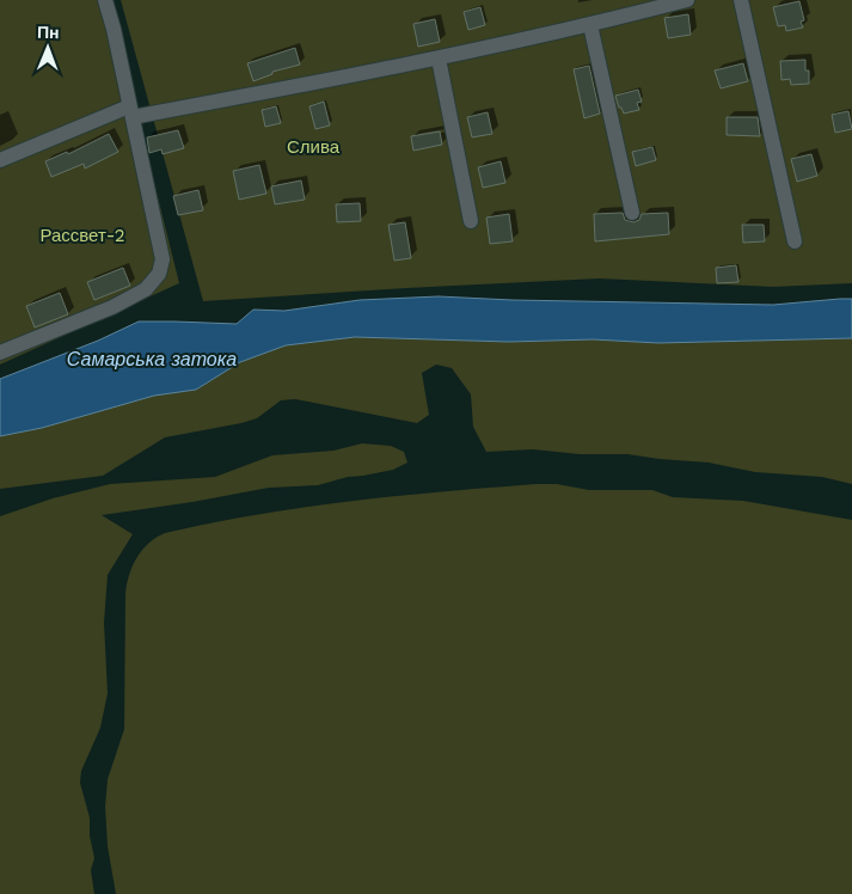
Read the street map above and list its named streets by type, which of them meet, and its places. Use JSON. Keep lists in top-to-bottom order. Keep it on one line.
{"water":["Самарська затока"],"parks":["Слива","Рассвет-2"],"north":"top"}
